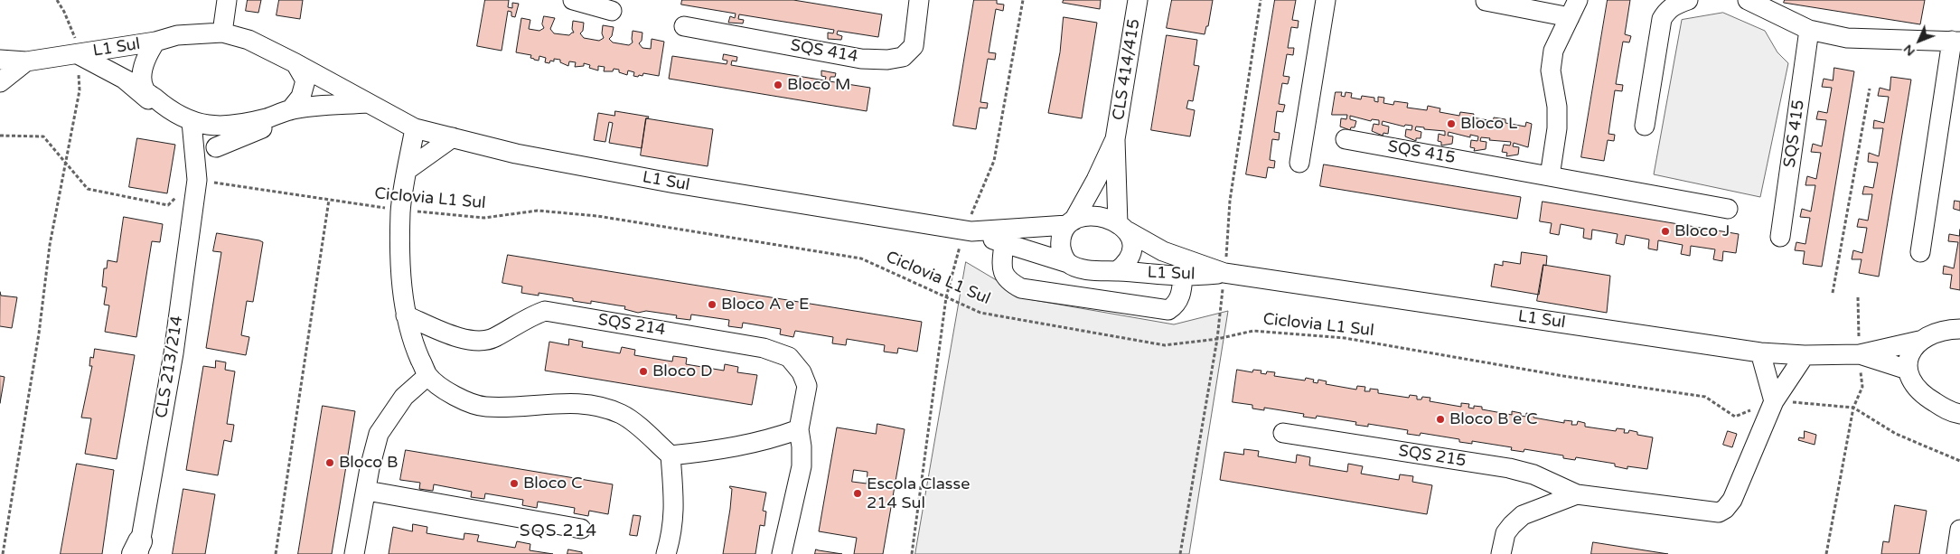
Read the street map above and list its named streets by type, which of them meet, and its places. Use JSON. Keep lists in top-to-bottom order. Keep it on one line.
{"streets":{"street":["L1 Sul","SQS 414","CLS 414/415","SQS 415","SQS 214","CLS 213/214","SQS 215"],"path":["Ciclovia L1 Sul"]},"crossings":[["L1 Sul","CLS 414/415"],["L1 Sul","CLS 213/214"],["L1 Sul","SQS 215"],["Ciclovia L1 Sul","CLS 213/214"],["Ciclovia L1 Sul","SQS 215"]],"districts":["SQS 214"],"places":["Bloco M","Bloco L","Bloco J","Bloco A e E","Bloco D","Bloco B e C","Bloco B","Bloco C","Escola Classe 214 Sul"],"north":"bottom left"}
